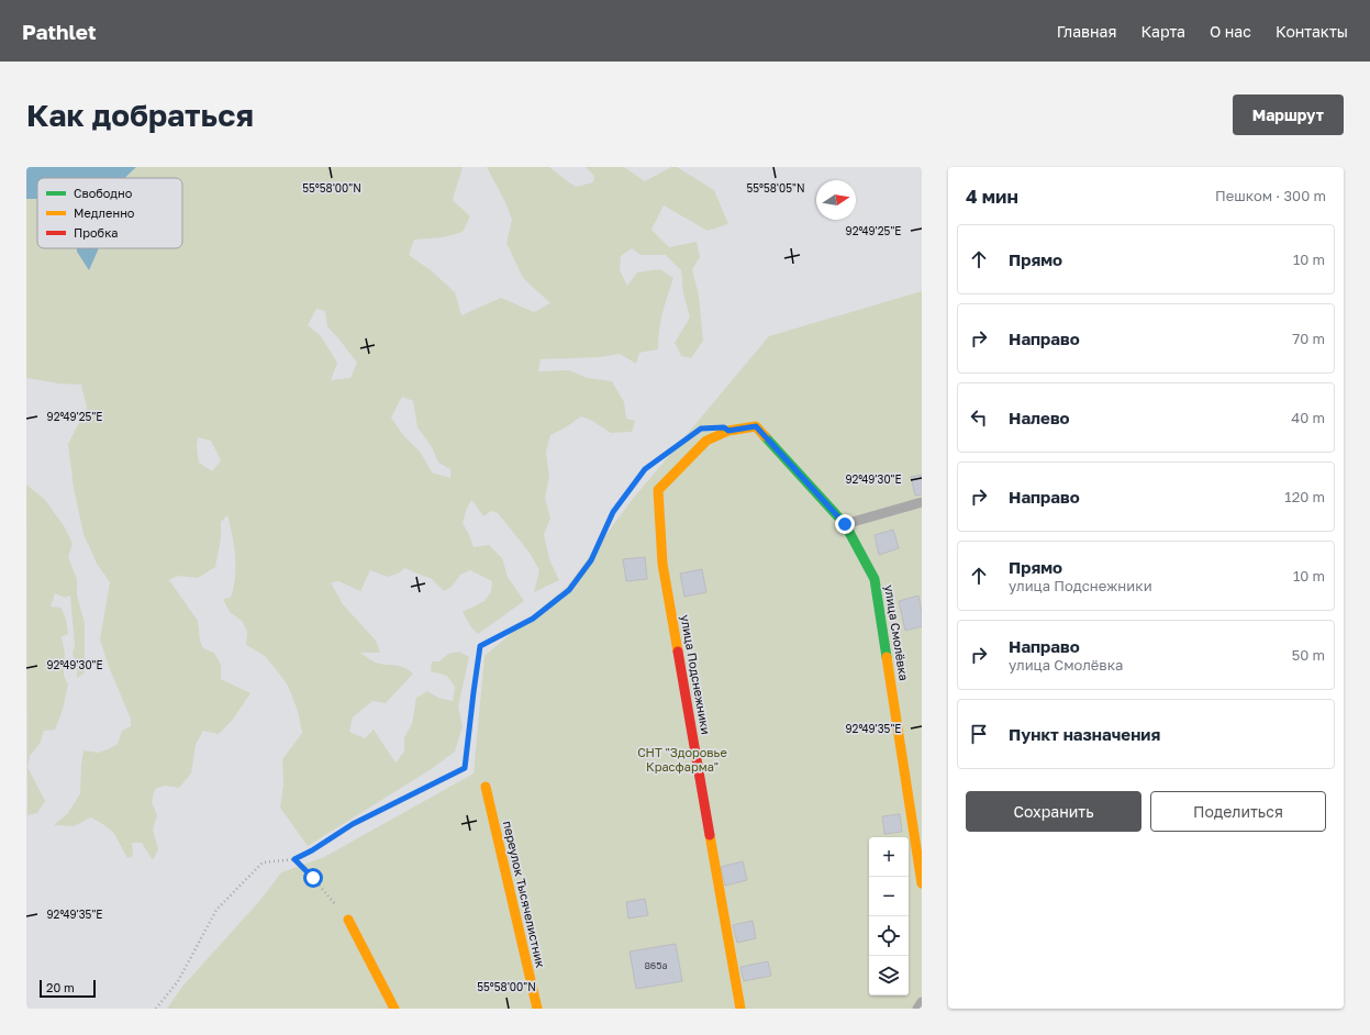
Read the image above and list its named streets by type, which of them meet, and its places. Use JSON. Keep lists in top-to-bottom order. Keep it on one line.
{"streets":{"street":["улица Смолёвка","улица Подснежники","переулок Тысячелистник"]},"crossings":[["улица Смолёвка","улица Подснежники"]],"parks":["СНТ \"Здоровье Красфарма\""],"house_numbers":["865а"],"legend":["Свободно","Медленно","Пробка"],"scale_bar":"20 m","north":"right","page":{"header":"Pathlet","nav":["Главная","Карта","О нас","Контакты"],"buttons":["Маршрут",["Сохранить","Поделиться"]],"title":"Как добраться","heading":["4 мин","Пешком · 300 m"],"list":[["Прямо","10 m"],["Направо","70 m"],["Налево","40 m"],["Направо","120 m"],["Прямо","улица Подснежники","10 m"],["Направо","улица Смолёвка","50 m"],"Пункт назначения"],"map_buttons":["+","−"],"scale":"20 m"},"coordinates":["55°58'00\"N","55°58'05\"N","92°49'25\"E","92°49'30\"E","92°49'35\"E"]}
